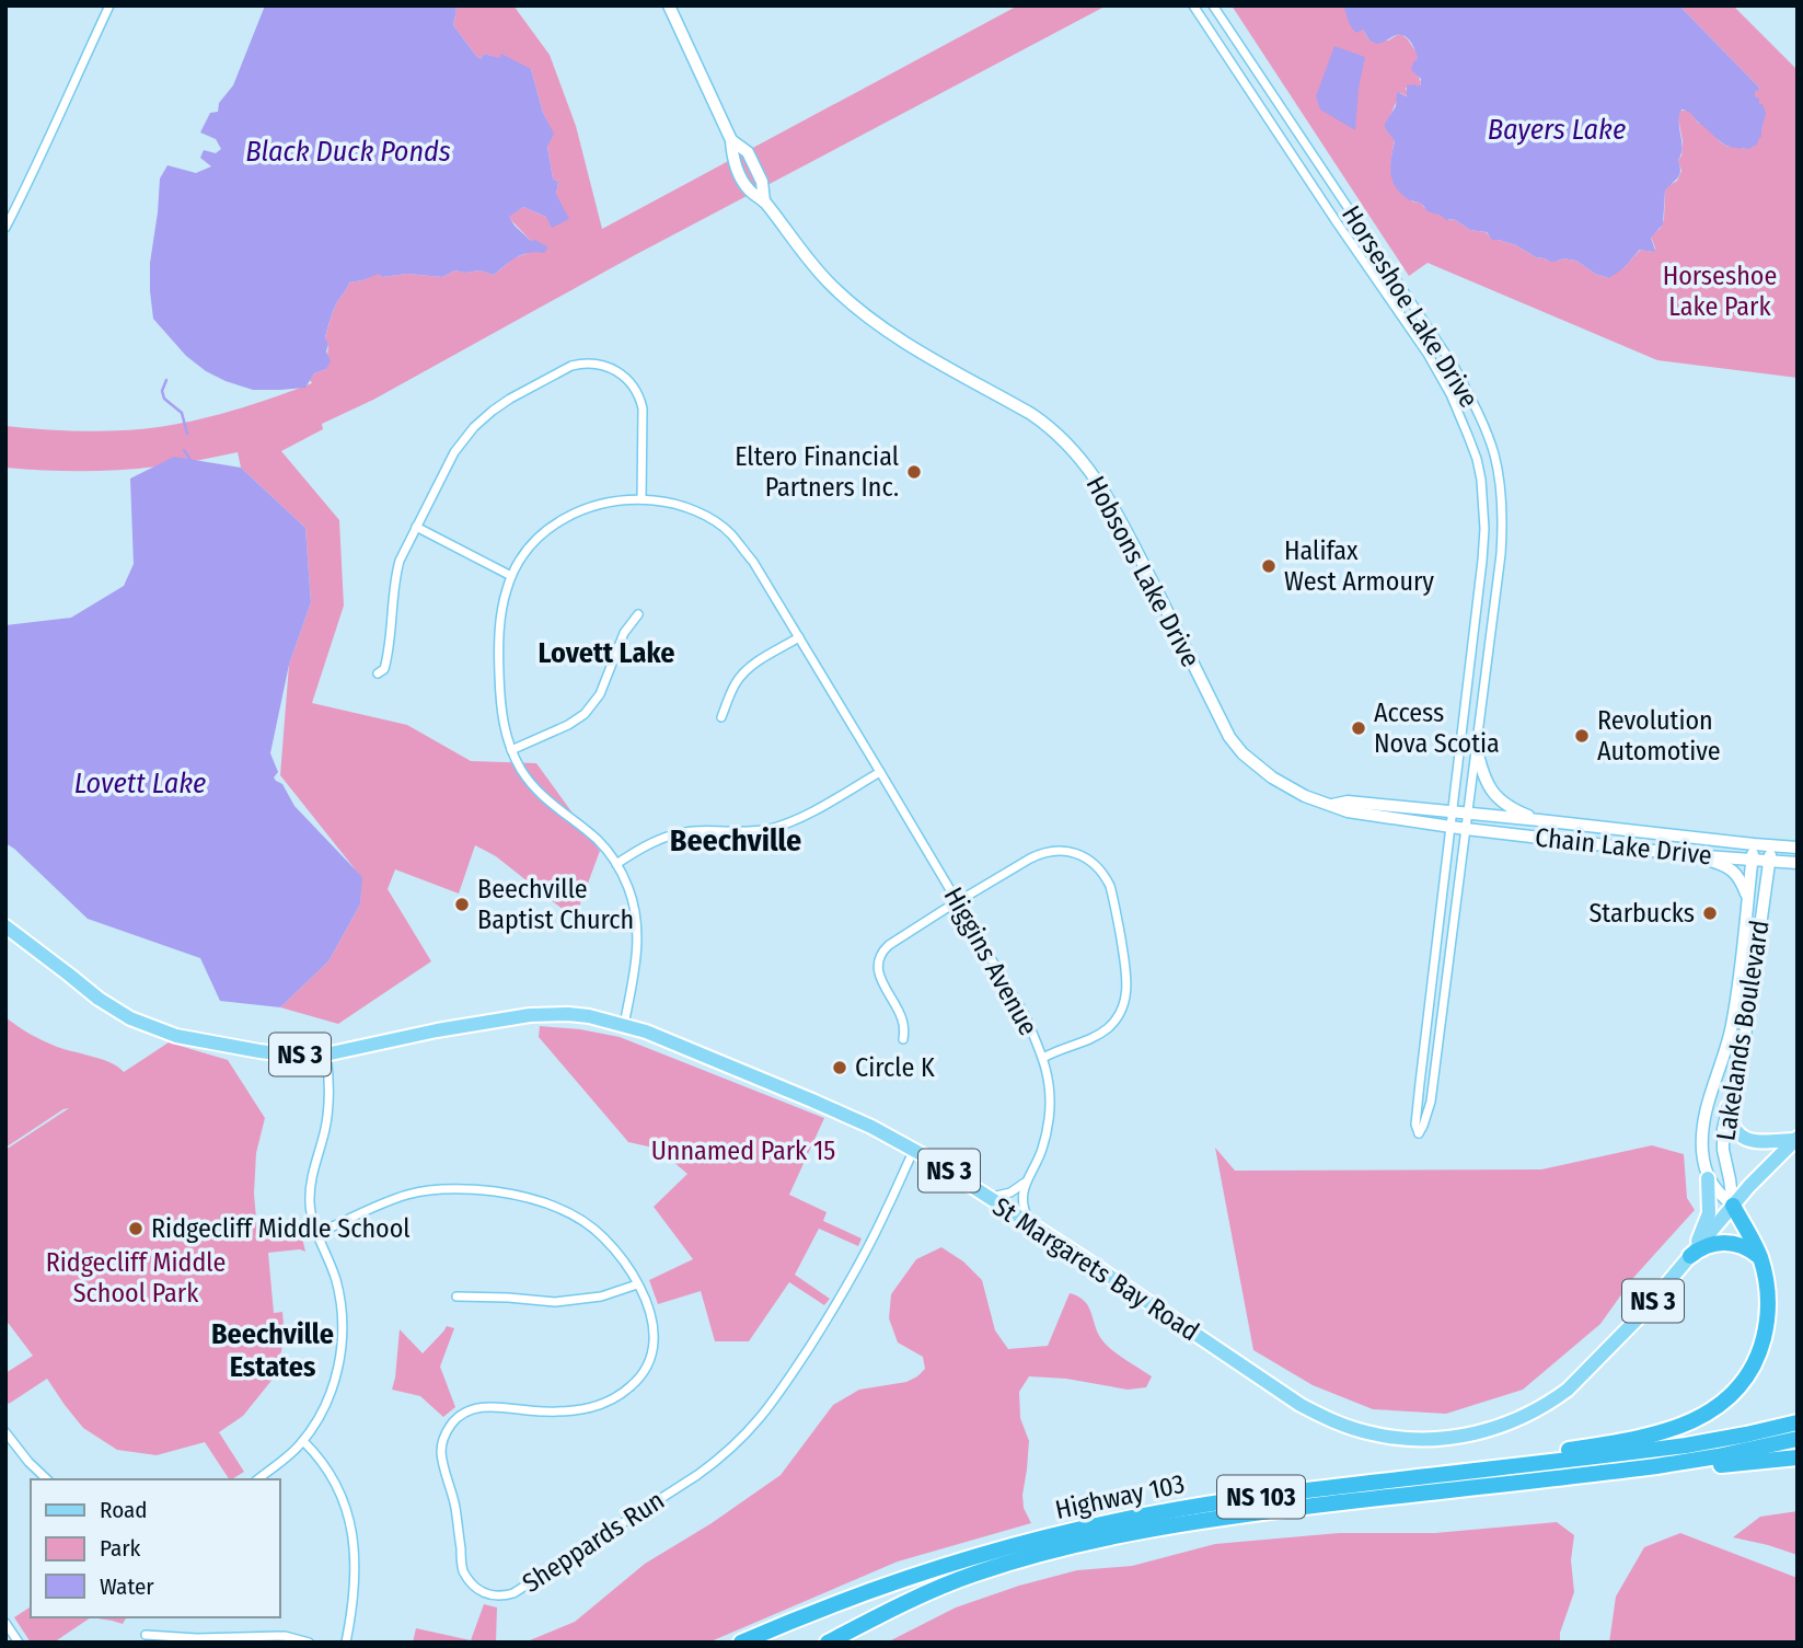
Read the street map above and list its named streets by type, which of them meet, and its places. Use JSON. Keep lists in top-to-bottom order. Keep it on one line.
{"streets":{"highway":["Highway 103","NS 103"],"main road":["NS 3","St Margarets Bay Road"],"street":["Horseshoe Lake Drive","Hobsons Lake Drive","Chain Lake Drive","Higgins Avenue","Lakelands Boulevard","Sheppards Run"]},"crossings":[["Horseshoe Lake Drive","Hobsons Lake Drive"],["Horseshoe Lake Drive","Chain Lake Drive"],["Hobsons Lake Drive","Chain Lake Drive"],["Chain Lake Drive","Lakelands Boulevard"],["Lakelands Boulevard","St Margarets Bay Road"],["St Margarets Bay Road","Sheppards Run"]],"districts":["Lovett Lake","Beechville","Beechville Estates"],"water":["Bayers Lake","Black Duck Ponds","Lovett Lake"],"parks":["Horseshoe Lake Park","Unnamed Park 15","Ridgecliff Middle School Park"],"places":["Eltero Financial Partners Inc.","Halifax West Armoury","Access Nova Scotia","Revolution Automotive","Beechville Baptist Church","Starbucks","Circle K","Ridgecliff Middle School"],"legend":["Road","Park","Water"]}
